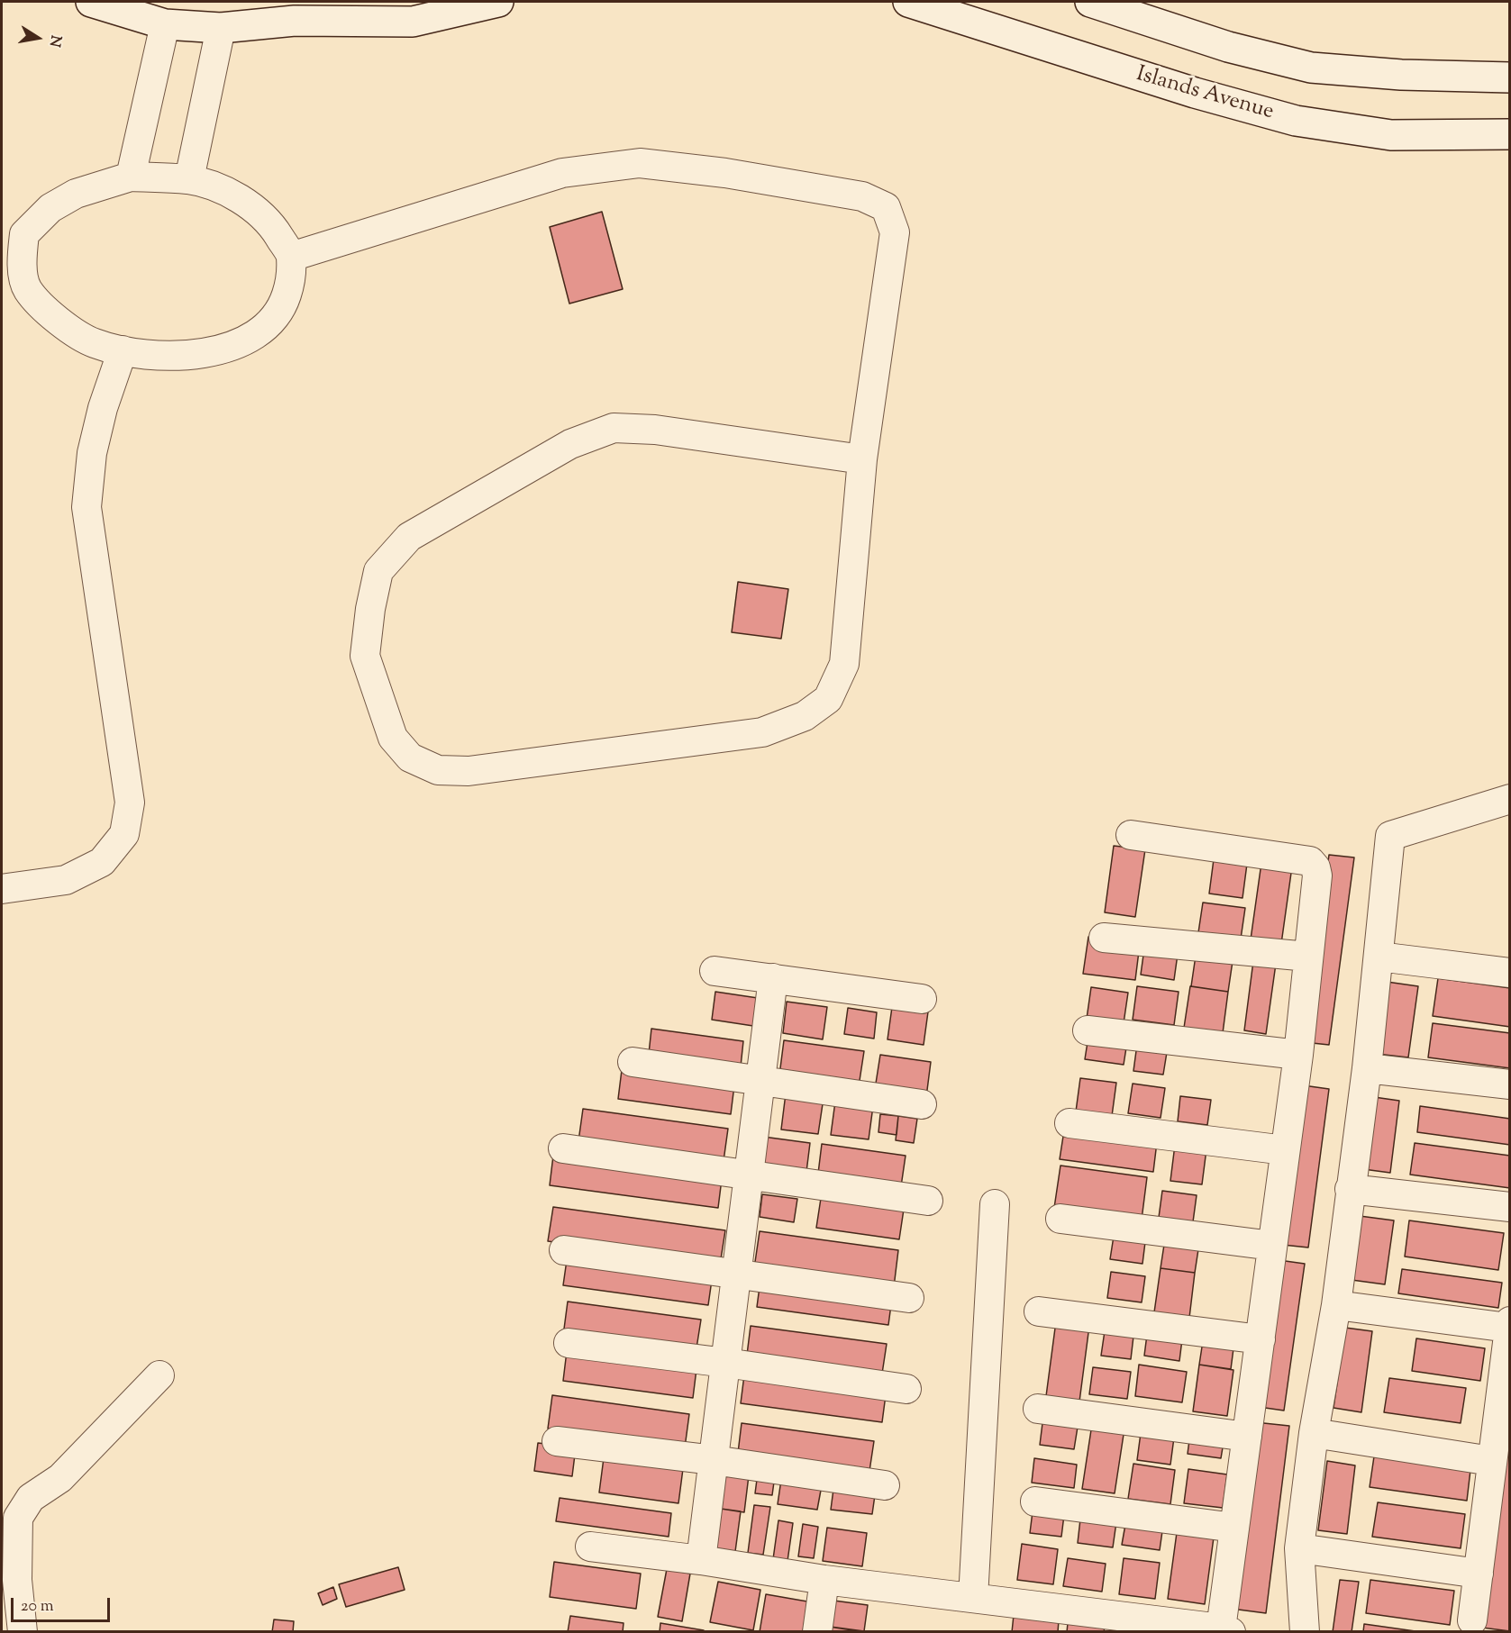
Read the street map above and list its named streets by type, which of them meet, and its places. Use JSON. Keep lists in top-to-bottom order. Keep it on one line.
{"streets":{"street":["Islands Avenue"]},"scale_bar":"20 m","north":"right"}
